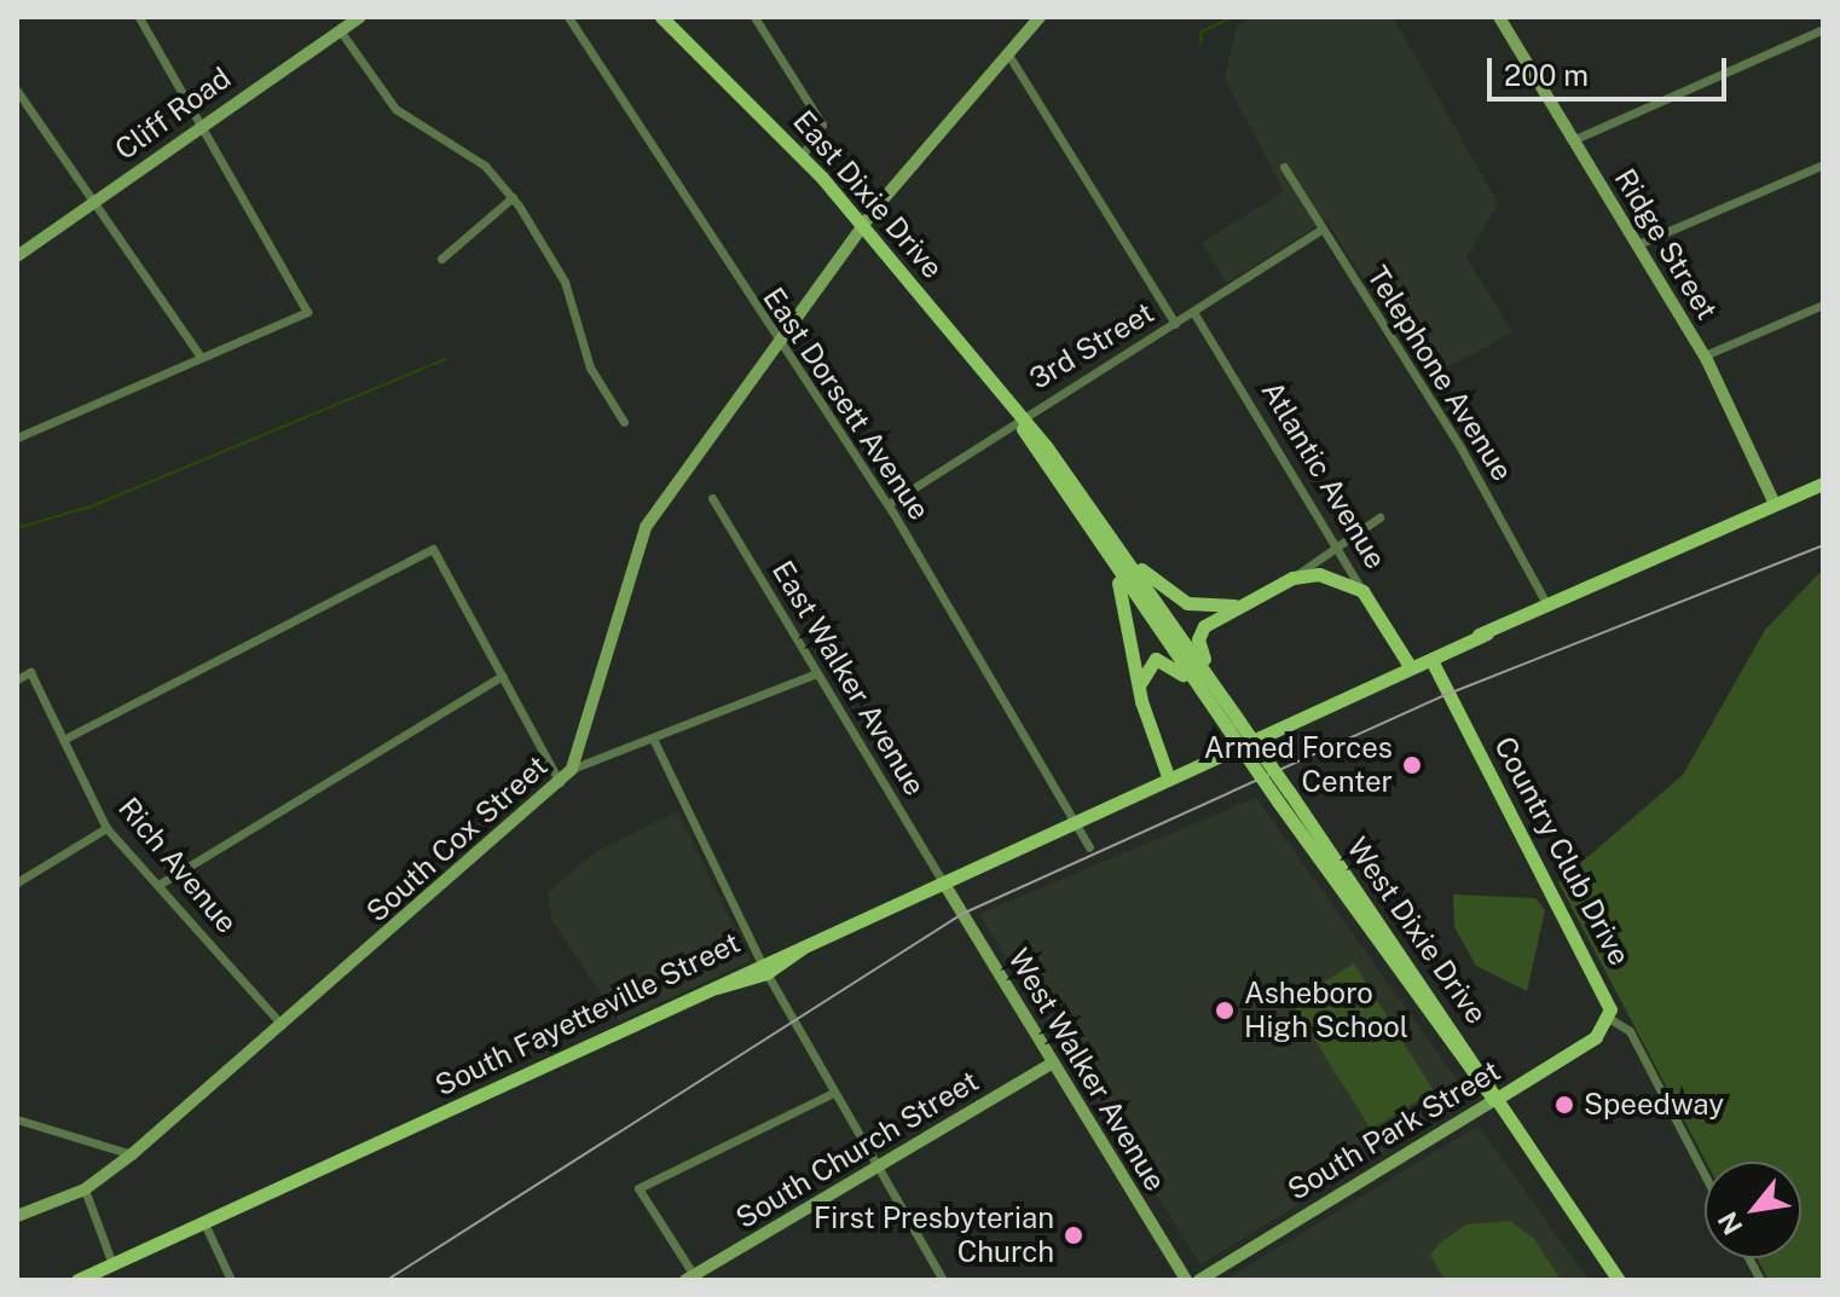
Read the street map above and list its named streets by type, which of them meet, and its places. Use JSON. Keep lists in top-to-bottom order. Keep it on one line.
{"streets":{"main road":["Cliff Road","East Dixie Drive","Ridge Street","Atlantic Avenue","South Cox Street","Country Club Drive","West Dixie Drive","South Fayetteville Street","West Walker Avenue","South Park Street","South Church Street"],"street":["3rd Street","Telephone Avenue","East Dorsett Avenue","East Walker Avenue","Rich Avenue"]},"crossings":[["East Dixie Drive","3rd Street"],["East Dixie Drive","South Cox Street"],["East Dixie Drive","West Dixie Drive"],["3rd Street","Telephone Avenue"],["3rd Street","East Dorsett Avenue"],["3rd Street","Atlantic Avenue"],["East Dorsett Avenue","South Cox Street"],["East Walker Avenue","South Fayetteville Street"],["East Walker Avenue","West Walker Avenue"],["South Cox Street","Rich Avenue"],["Country Club Drive","South Park Street"],["West Dixie Drive","South Park Street"],["South Fayetteville Street","West Walker Avenue"],["West Walker Avenue","South Church Street"]],"places":["Armed Forces Center","Asheboro High School","Speedway","First Presbyterian Church"],"scale_bar":"200 m","north":"bottom left"}
